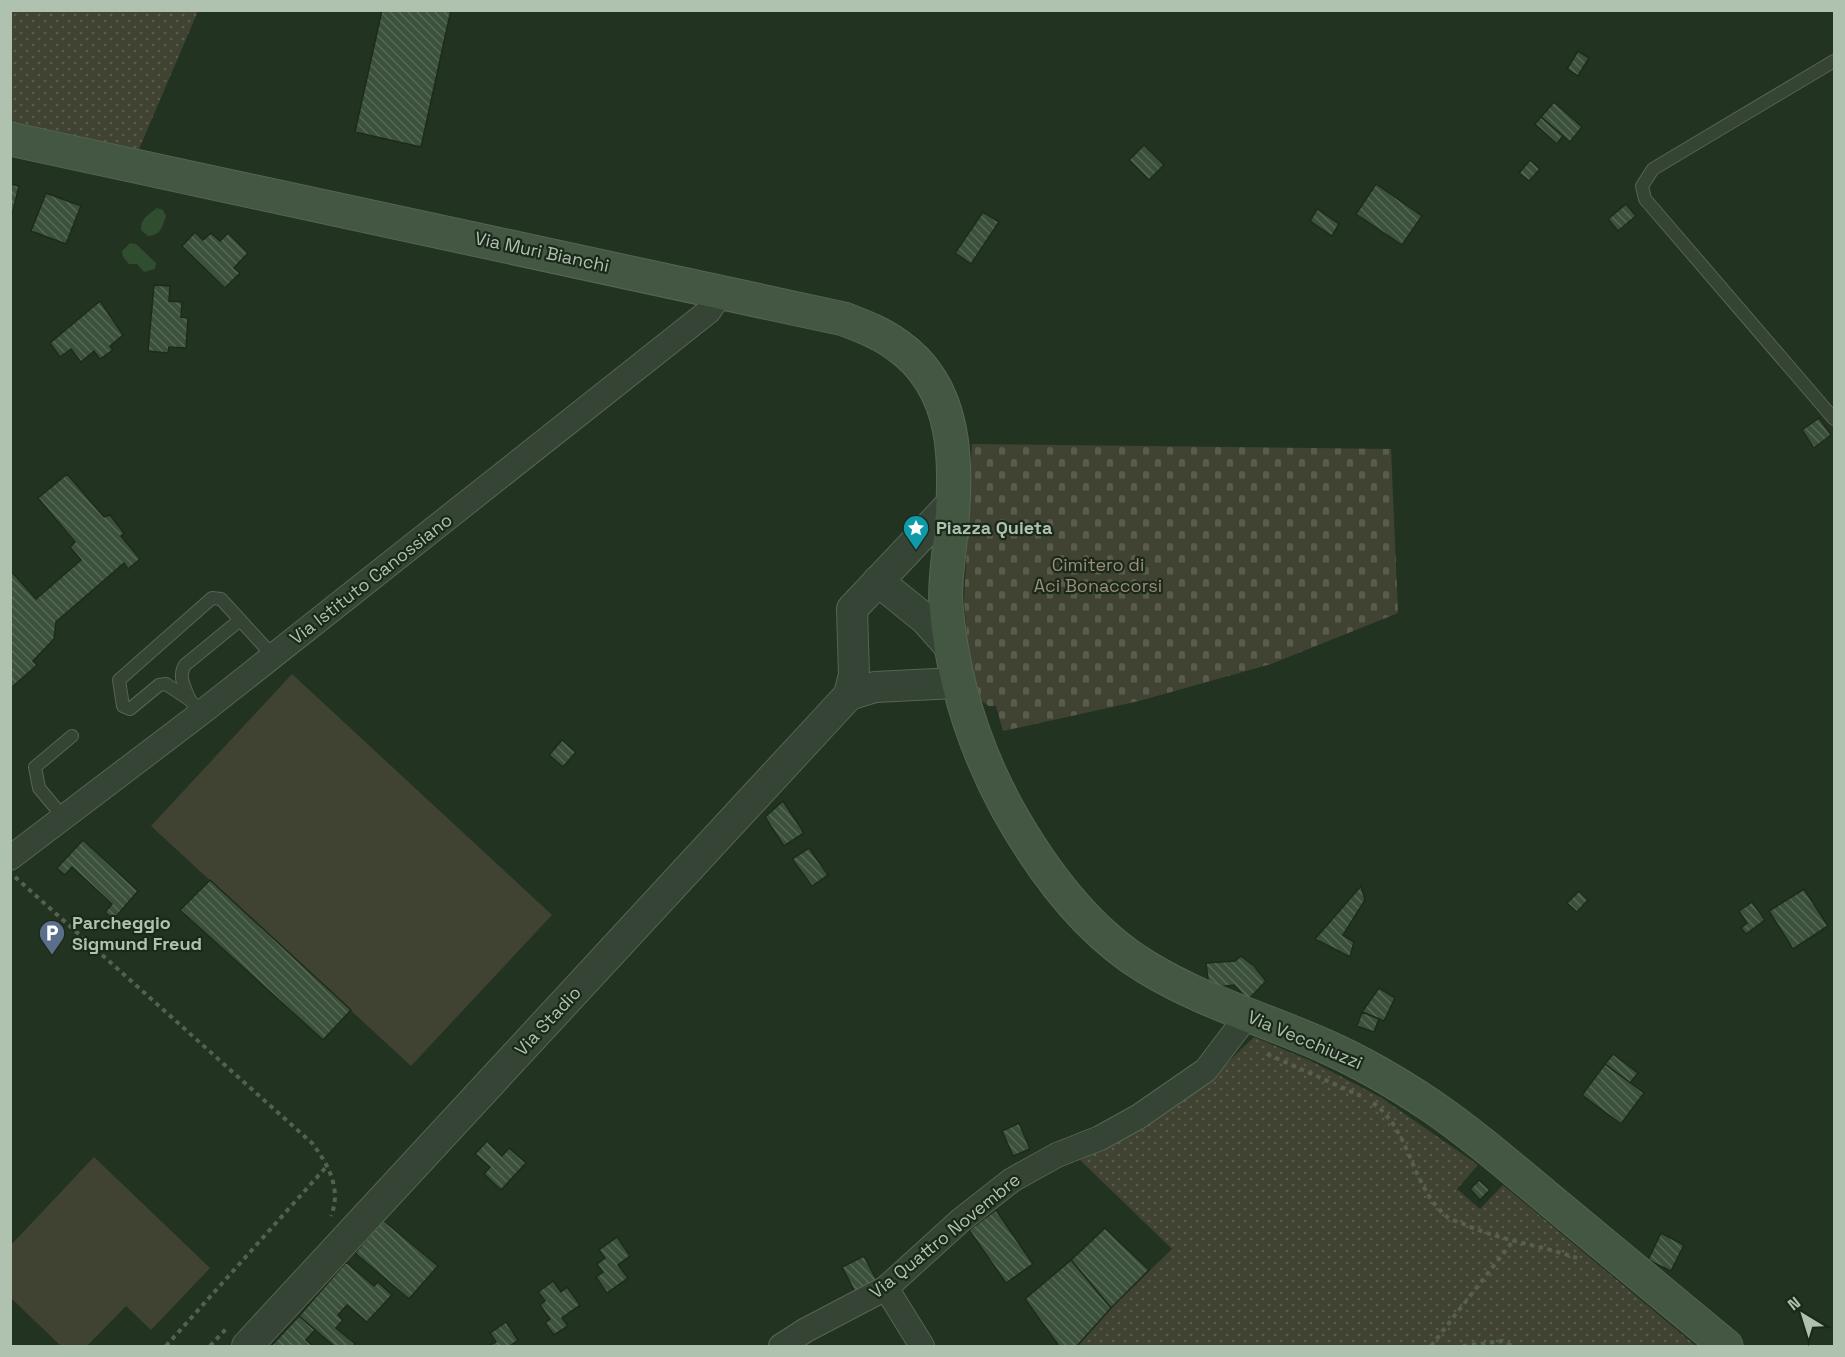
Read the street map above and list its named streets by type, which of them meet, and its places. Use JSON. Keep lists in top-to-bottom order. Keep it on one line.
{"streets":{"main road":["Via Muri Bianchi","Via Vecchiuzzi"],"street":["Via Istituto Canossiano","Via Stadio","Via Quattro Novembre"]},"crossings":[["Via Muri Bianchi","Via Istituto Canossiano"],["Via Muri Bianchi","Via Vecchiuzzi"],["Via Vecchiuzzi","Via Quattro Novembre"]],"parks":["Cimitero di Aci Bonaccorsi"],"places":{"place":["Piazza Quieta"],"parking":["Parcheggio Sigmund Freud"]},"north":"top left"}
